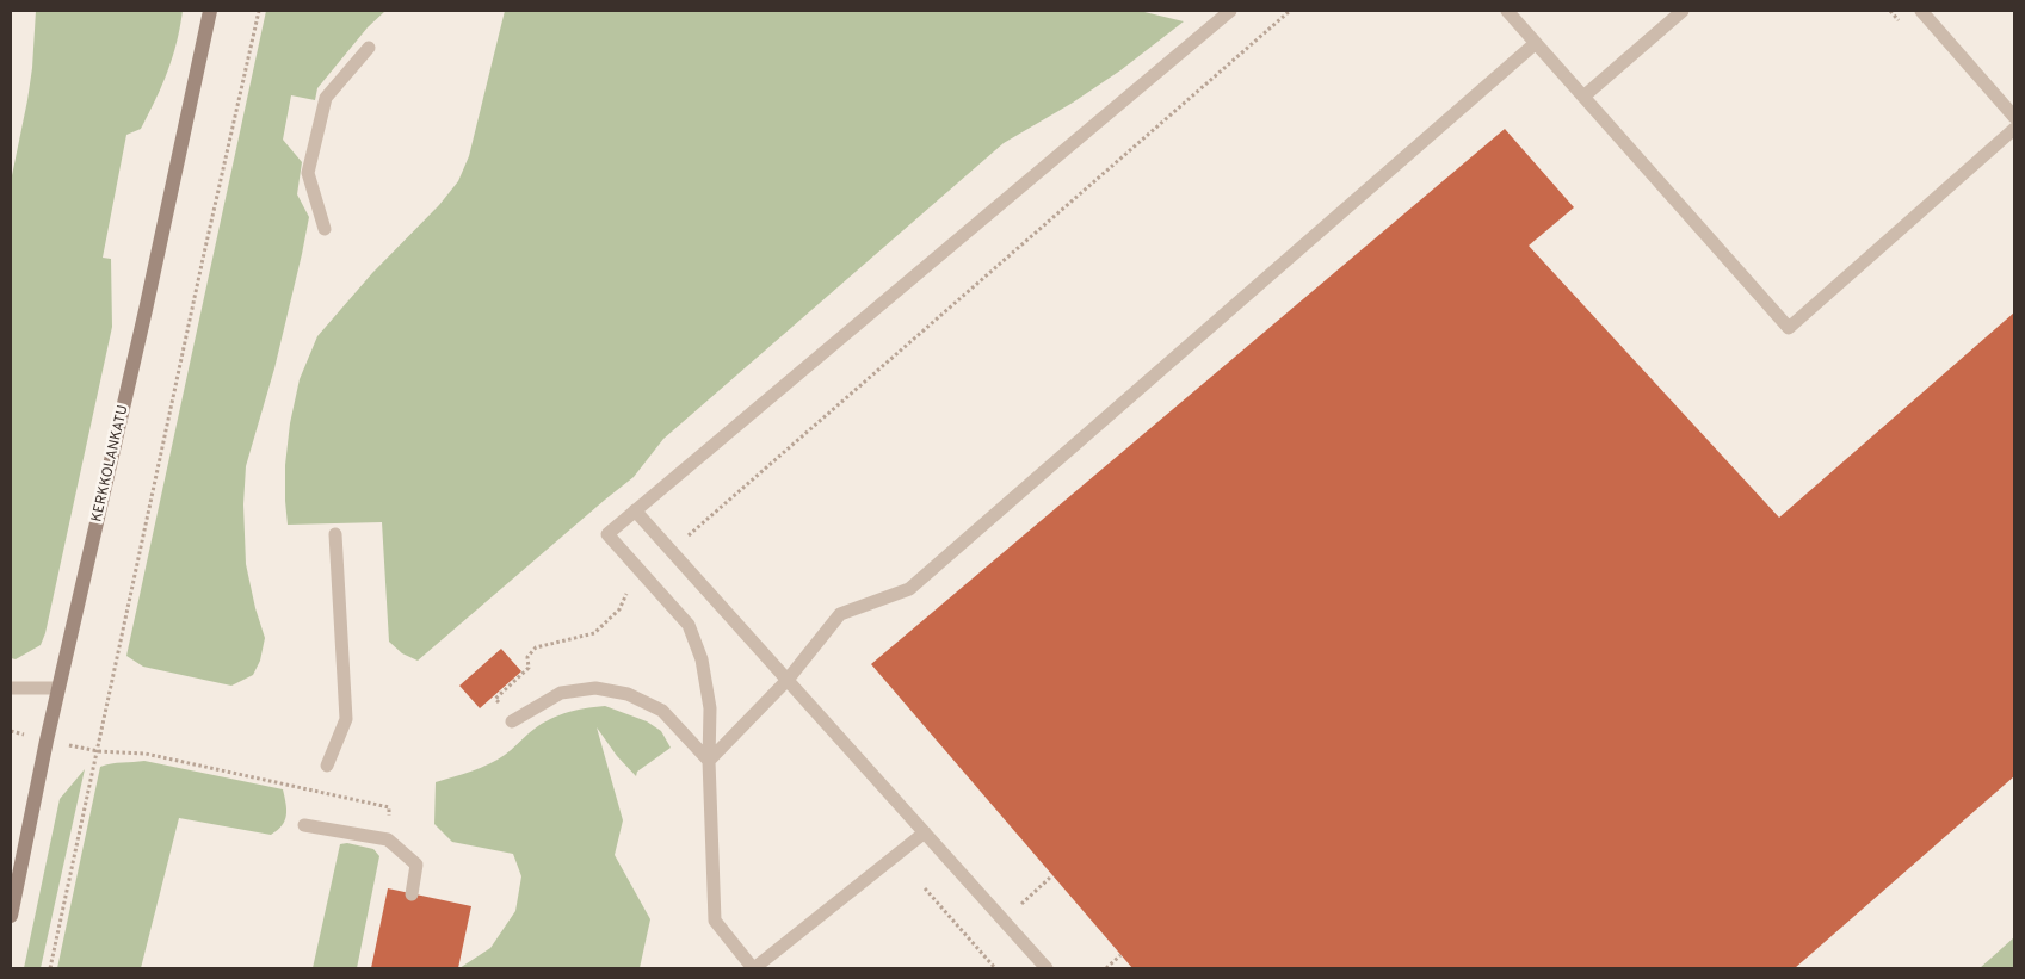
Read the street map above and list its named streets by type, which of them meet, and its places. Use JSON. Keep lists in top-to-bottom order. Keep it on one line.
{"streets":{"street":["KERKKOLANKATU"]}}
